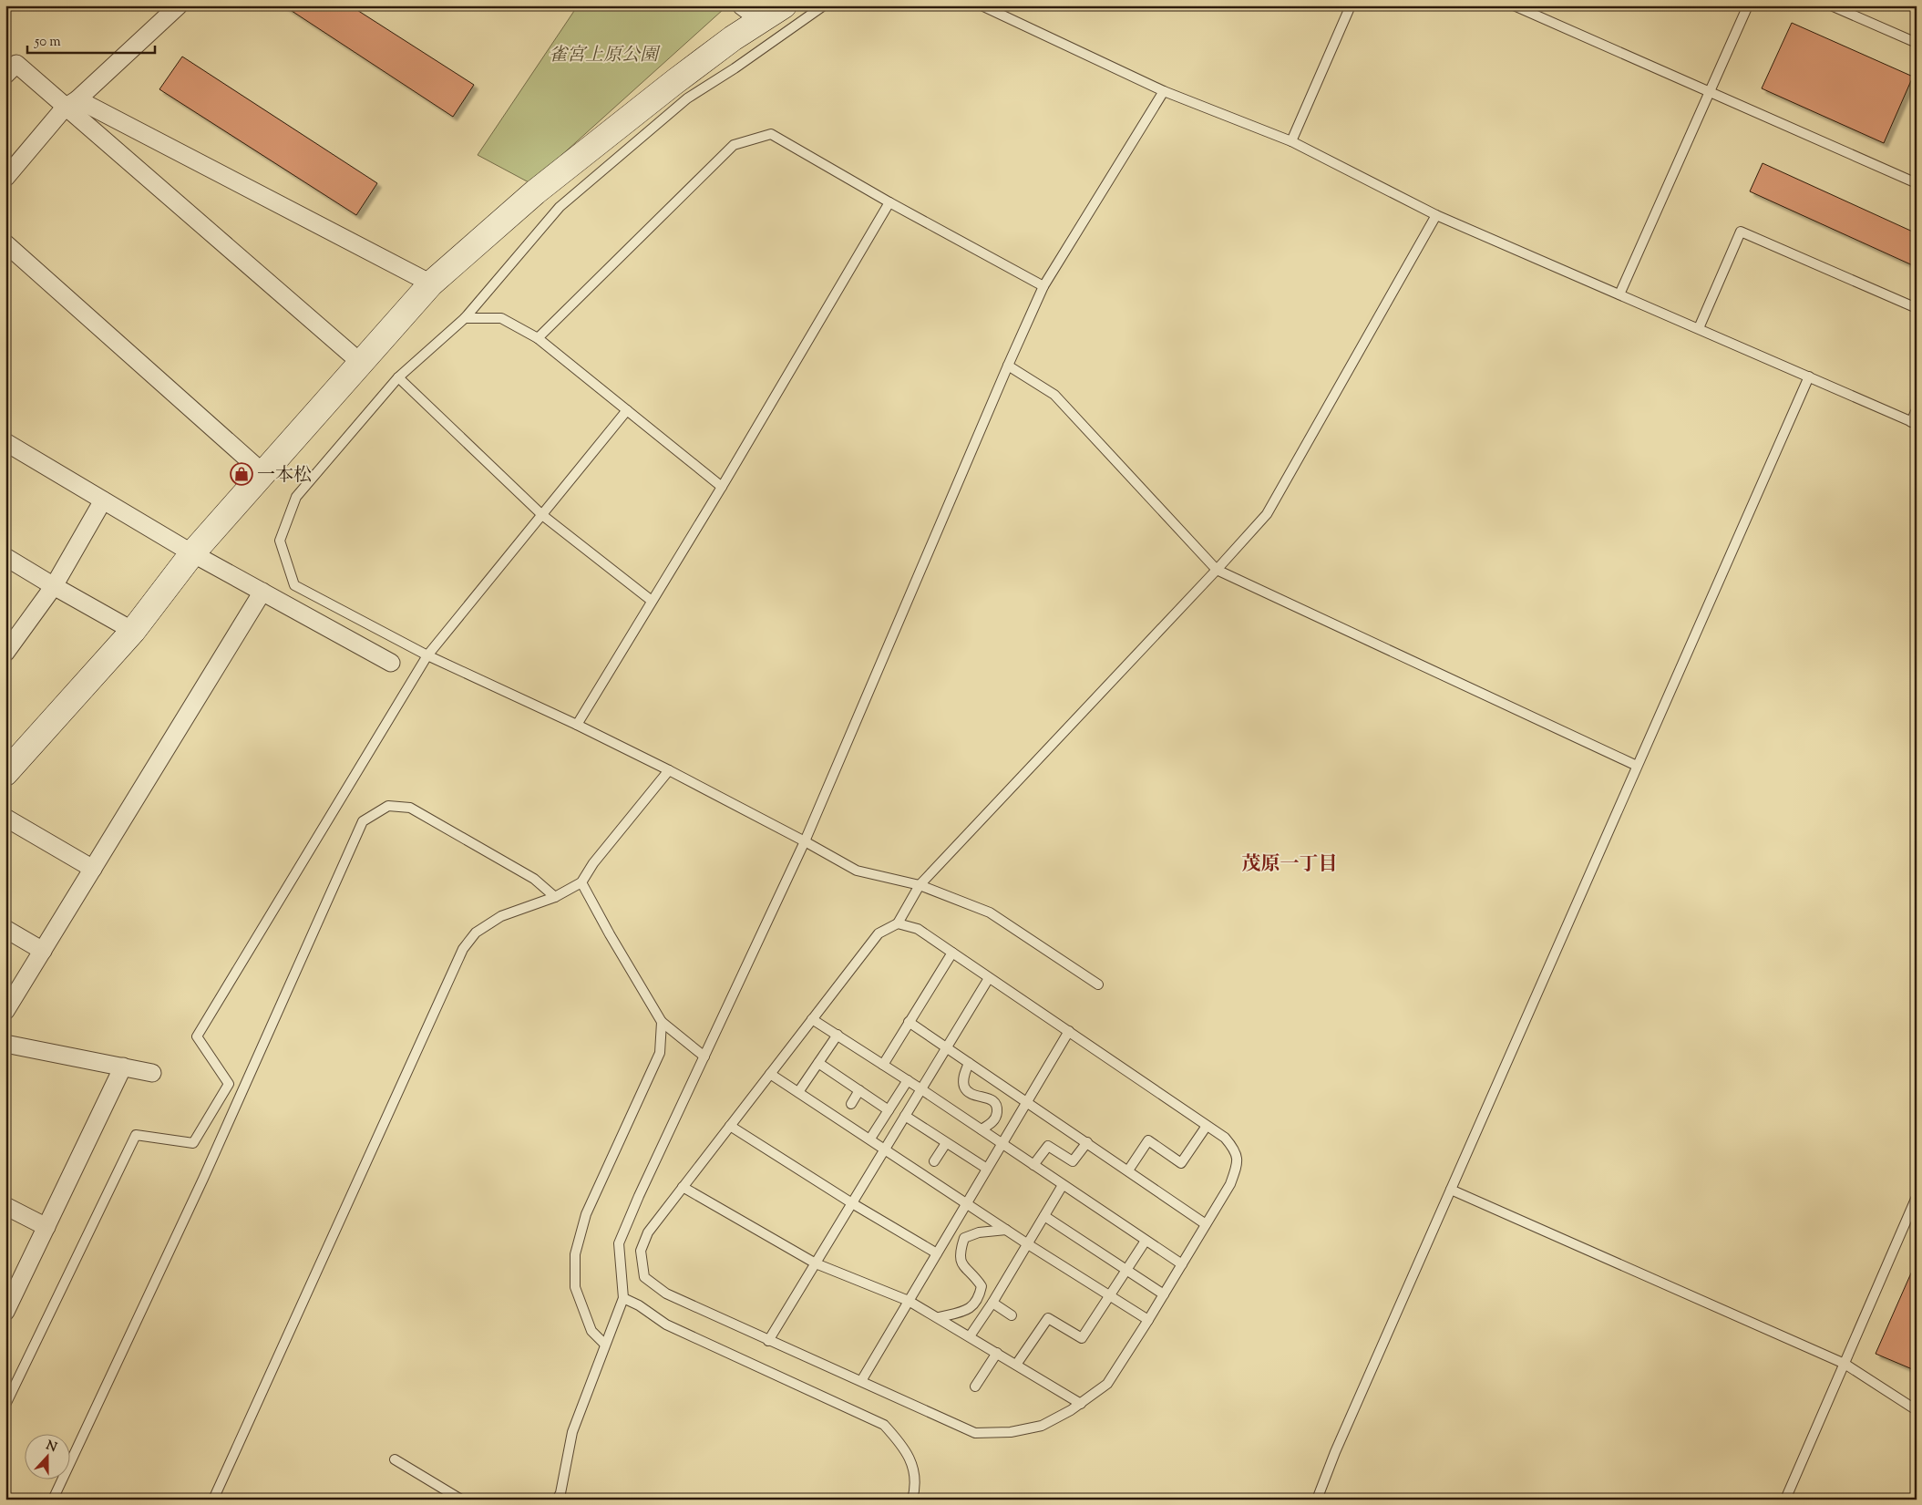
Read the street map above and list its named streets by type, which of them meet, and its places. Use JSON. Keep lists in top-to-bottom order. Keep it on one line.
{"districts":["茂原一丁目"],"parks":["雀宮上原公園"],"places":{"shop":["一本松"]},"scale_bar":"50 m","north":"top"}
